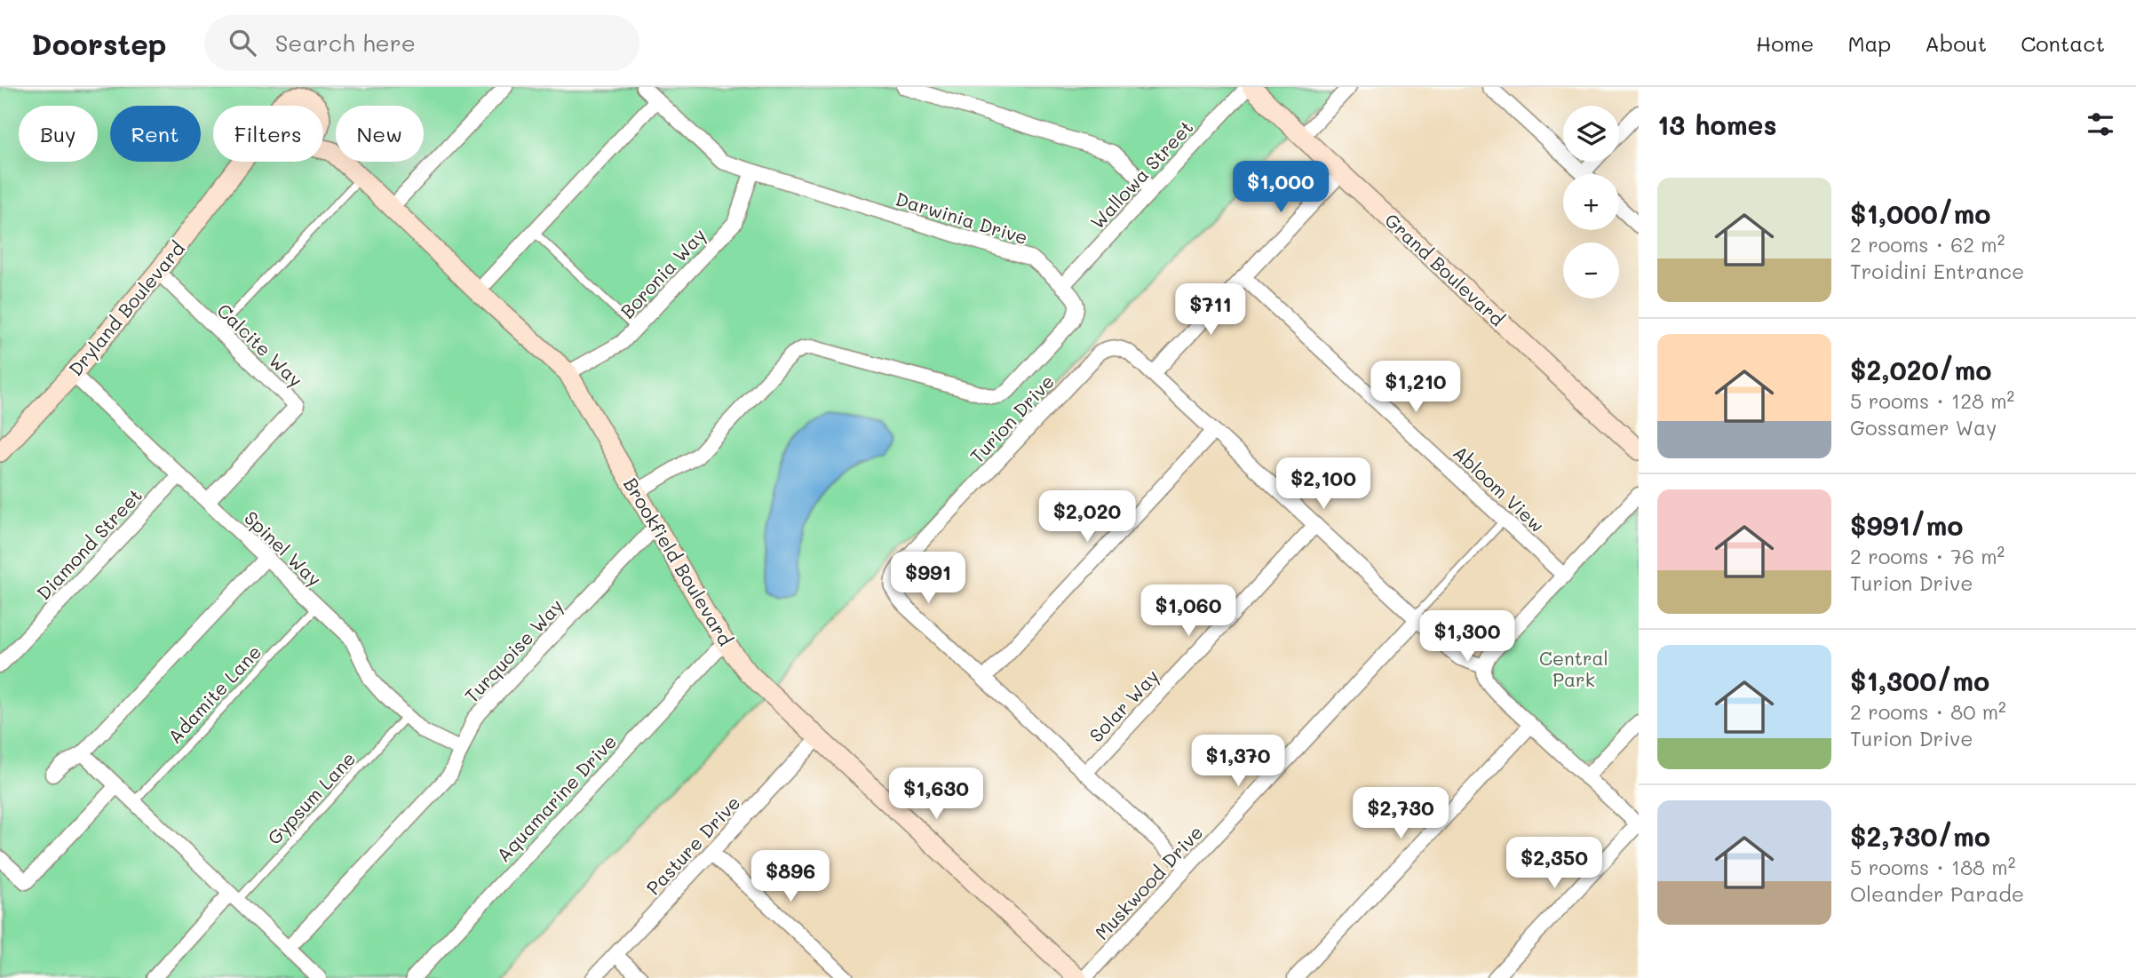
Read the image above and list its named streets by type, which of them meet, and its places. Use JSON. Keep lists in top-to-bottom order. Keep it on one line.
{"streets":{"street":["Wallowa Street","Darwinia Drive","Grand Boulevard","Boronia Way","Dryland Boulevard","Calcite Way","Turion Drive","Abloom View","Diamond Street","Spinel Way","Brookfield Boulevard","Turquoise Way","Solar Way","Aquamarine Drive","Pasture Drive","Muskwood Drive"],"lane":["Adamite Lane","Gypsum Lane"]},"crossings":[["Wallowa Street","Darwinia Drive"],["Wallowa Street","Grand Boulevard"],["Darwinia Drive","Boronia Way"],["Darwinia Drive","Brookfield Boulevard"],["Boronia Way","Brookfield Boulevard"],["Dryland Boulevard","Calcite Way"],["Dryland Boulevard","Spinel Way"],["Calcite Way","Spinel Way"],["Turion Drive","Solar Way"],["Turion Drive","Muskwood Drive"],["Diamond Street","Spinel Way"],["Spinel Way","Turquoise Way"],["Spinel Way","Adamite Lane"],["Spinel Way","Gypsum Lane"],["Brookfield Boulevard","Turquoise Way"],["Brookfield Boulevard","Aquamarine Drive"],["Brookfield Boulevard","Pasture Drive"]],"parks":["Central Park"],"page":{"header":"Doorstep","search":"Search here","nav":["Home","Map","About","Contact"],"heading":"13 homes","map_buttons":["+","−"],"chip":["Buy","Rent","Filters","New"],"price":["$1,000","$711","$1,210","$2,100","$2,020","$991","$1,060","$1,300","$1,370","$1,630","$2,730","$2,350","$896"],"list":[{"name":"$1,000/mo","note":"2 rooms · 62 m² · Troidini Entrance"},{"name":"$2,020/mo","note":"5 rooms · 128 m² · Gossamer Way"},{"name":"$991/mo","note":"2 rooms · 76 m² · Turion Drive"},{"name":"$1,300/mo","note":"2 rooms · 80 m² · Turion Drive"},{"name":"$2,730/mo","note":"5 rooms · 188 m² · Oleander Parade"}]}}
